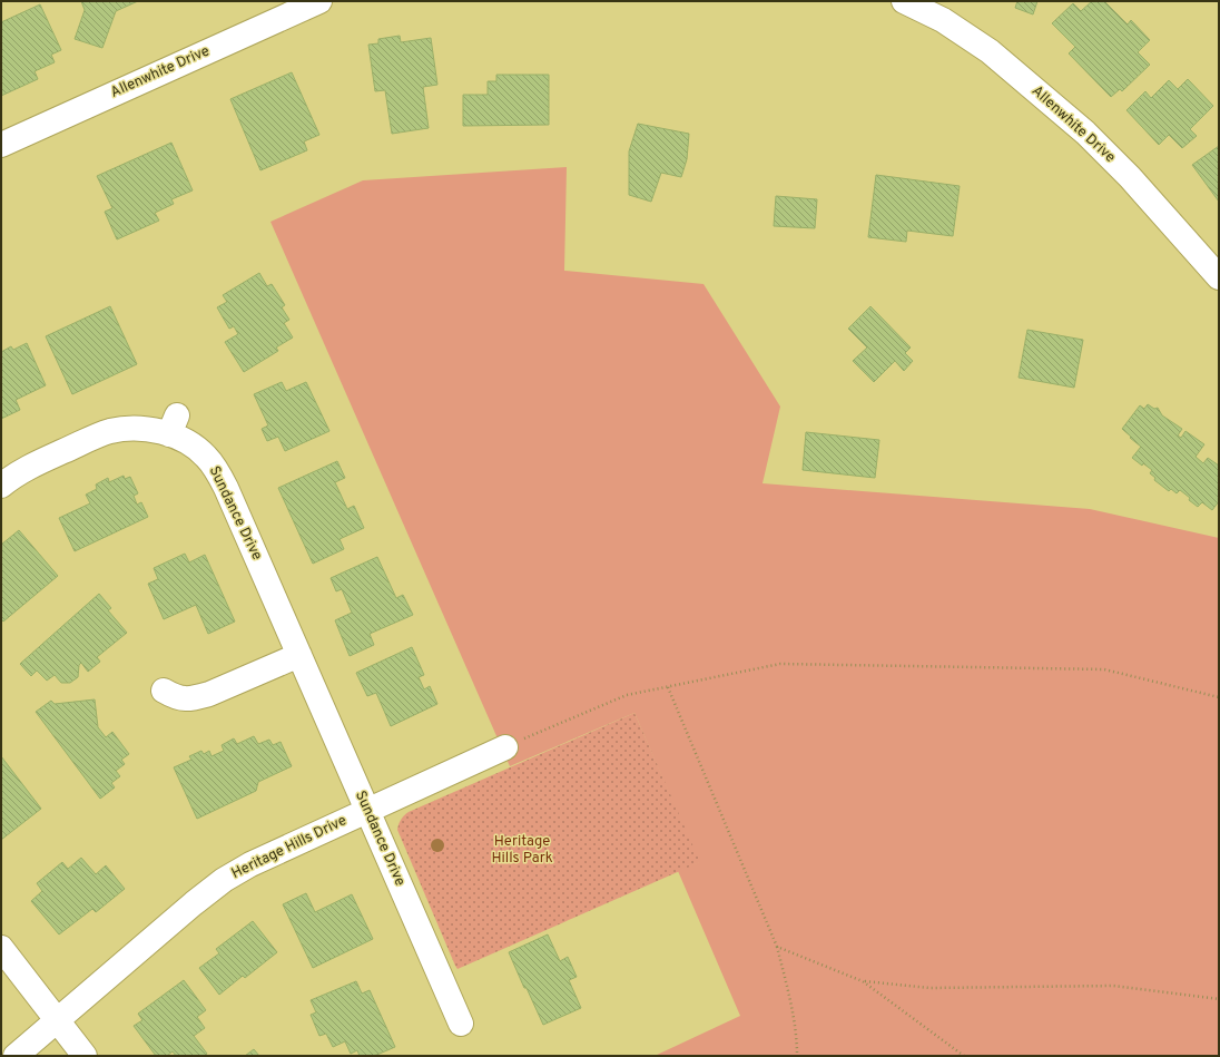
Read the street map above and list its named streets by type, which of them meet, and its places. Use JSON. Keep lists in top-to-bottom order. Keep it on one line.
{"streets":{"street":["Allenwhite Drive","Sundance Drive","Heritage Hills Drive"]},"crossings":[["Sundance Drive","Heritage Hills Drive"]],"parks":["Heritage Hills Park"]}
